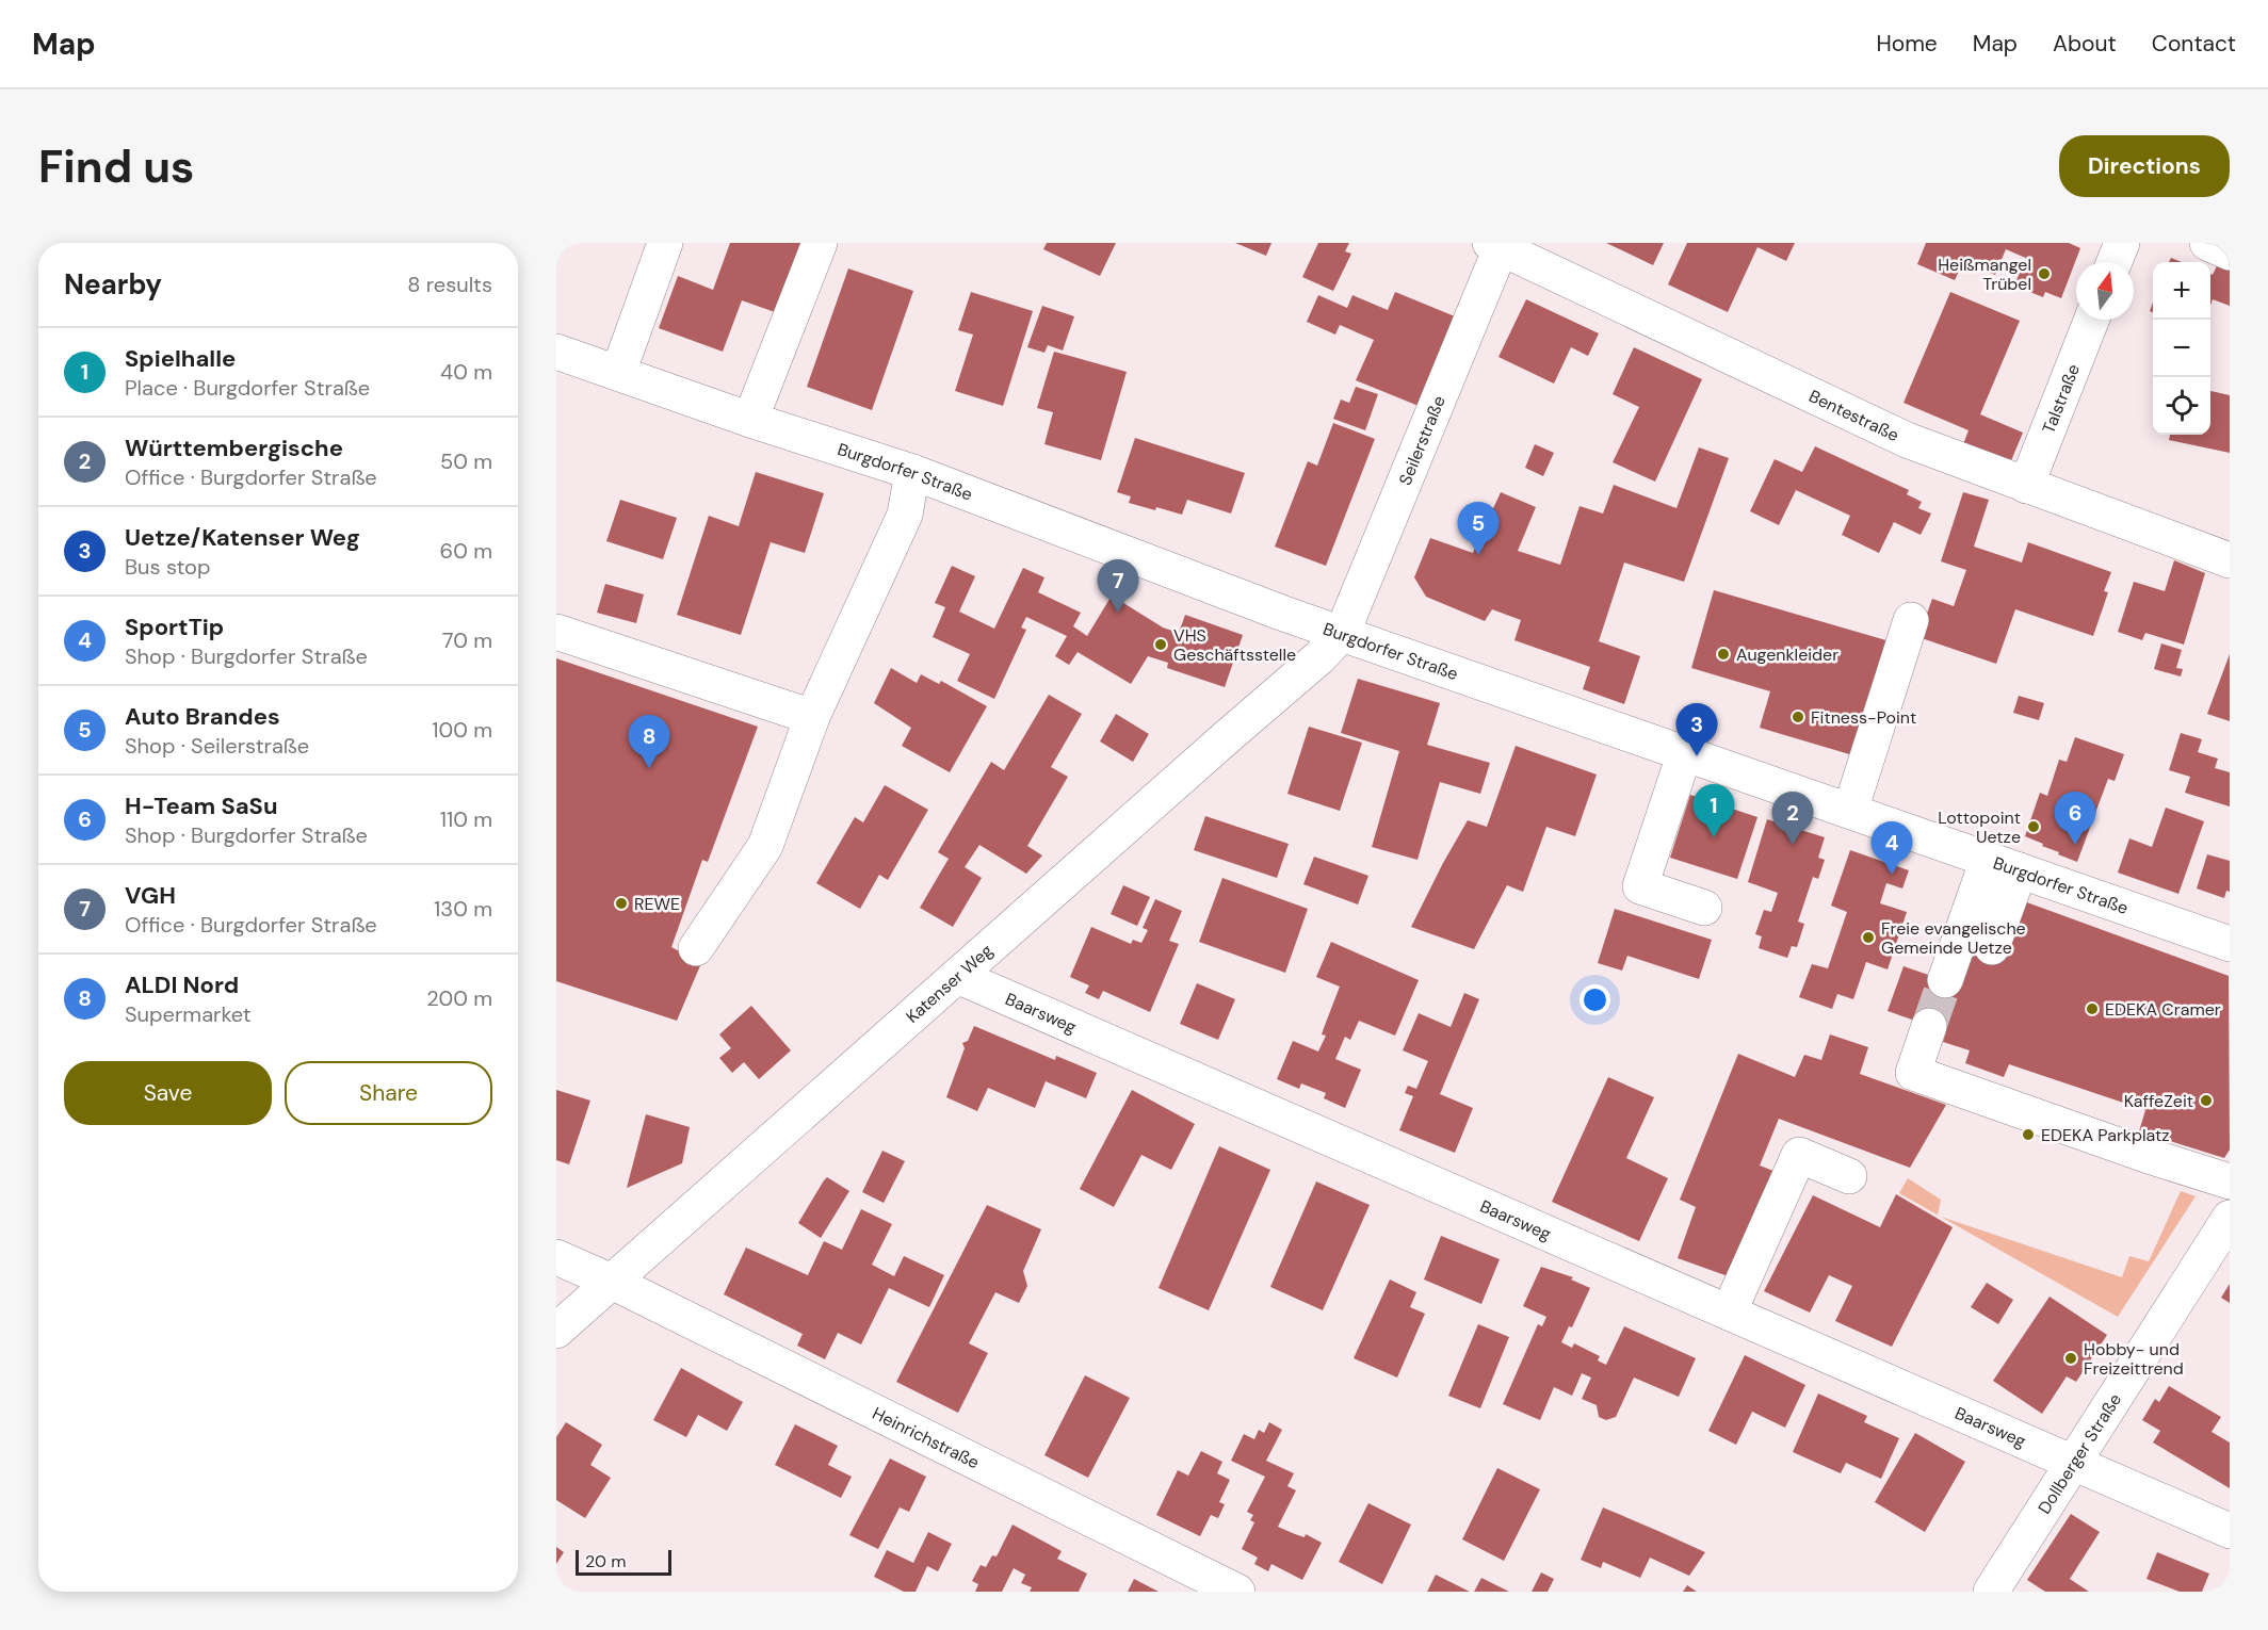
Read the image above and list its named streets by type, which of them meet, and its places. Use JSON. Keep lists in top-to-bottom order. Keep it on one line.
{"streets":{"street":["Talstraße","Bentestraße","Seilerstraße","Burgdorfer Straße","Katenser Weg","Baarsweg","Heinrichstraße","Dollberger Straße"]},"crossings":[["Talstraße","Bentestraße"],["Bentestraße","Seilerstraße"],["Seilerstraße","Burgdorfer Straße"],["Seilerstraße","Katenser Weg"],["Burgdorfer Straße","Katenser Weg"],["Katenser Weg","Baarsweg"],["Katenser Weg","Heinrichstraße"],["Baarsweg","Dollberger Straße"]],"places":["Heißmangel Trübel","VHS Geschäftsstelle","Augenkleider","Fitness-Point","Lottopoint Uetze","REWE","Freie evangelische Gemeinde Uetze","EDEKA Cramer","KaffeZeit","EDEKA Parkplatz","Hobby- und Freizeittrend"],"scale_bar":"20 m","north":"top","page":{"header":"Map","nav":["Home","Map","About","Contact"],"buttons":["Directions",["Save","Share"]],"title":"Find us","heading":["Nearby","8 results"],"map_buttons":["+","−"],"list":[{"mark":"1","name":"Spielhalle","note":"Place · Burgdorfer Straße","value":"40 m"},{"mark":"2","name":"Württembergische","note":"Office · Burgdorfer Straße","value":"50 m"},{"mark":"3","name":"Uetze/Katenser Weg","note":"Bus stop","value":"60 m"},{"mark":"4","name":"SportTip","note":"Shop · Burgdorfer Straße","value":"70 m"},{"mark":"5","name":"Auto Brandes","note":"Shop · Seilerstraße","value":"100 m"},{"mark":"6","name":"H-Team SaSu","note":"Shop · Burgdorfer Straße","value":"110 m"},{"mark":"7","name":"VGH","note":"Office · Burgdorfer Straße","value":"130 m"},{"mark":"8","name":"ALDI Nord","note":"Supermarket","value":"200 m"}],"pins":["5","7","3","8","1","2","6","4"],"scale":"20 m"}}
